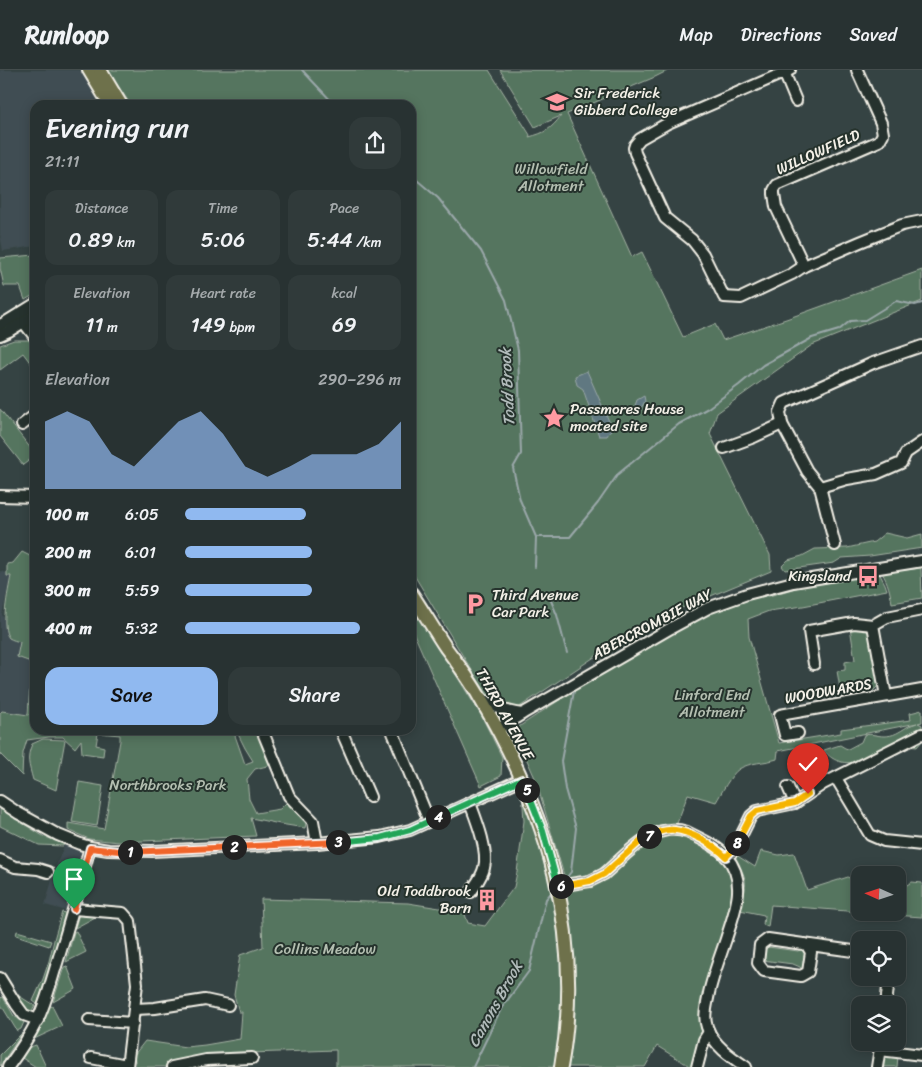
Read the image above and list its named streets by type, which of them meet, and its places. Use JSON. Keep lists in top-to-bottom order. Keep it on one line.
{"streets":{"main road":["THIRD AVENUE"],"street":["WILLOWFIELD","ABERCROMBIE WAY","WOODWARDS"]},"crossings":[["ABERCROMBIE WAY","THIRD AVENUE"]],"water":["Todd Brook","Canons Brook"],"parks":["Willowfield Allotment","Linford End Allotment","Northbrooks Park","Collins Meadow"],"places":{"school or university":["Sir Frederick Gibberd College"],"place":["Passmores House moated site"],"bus stop":["Kingsland"],"parking":["Third Avenue Car Park"],"building":["Old Toddbrook Barn"]},"north":"left","page":{"header":"Runloop","nav":["Map","Directions","Saved"],"heading":["Evening run","21:11"],"stats":[["Distance","0.89 km"],["Time","5:06"],["Pace","5:44 /km"],["Elevation","11 m"],["Heart rate","149 bpm"],["kcal","69"]],"chart":["Elevation","290–296 m"],"list":[{"name":"100 m","note":"6:05"},{"name":"200 m","note":"6:01"},{"name":"300 m","note":"5:59"},{"name":"400 m","note":"5:32"}],"buttons":["Save","Share"],"pins":["5","4","7","3","8","2","1","6"]}}
